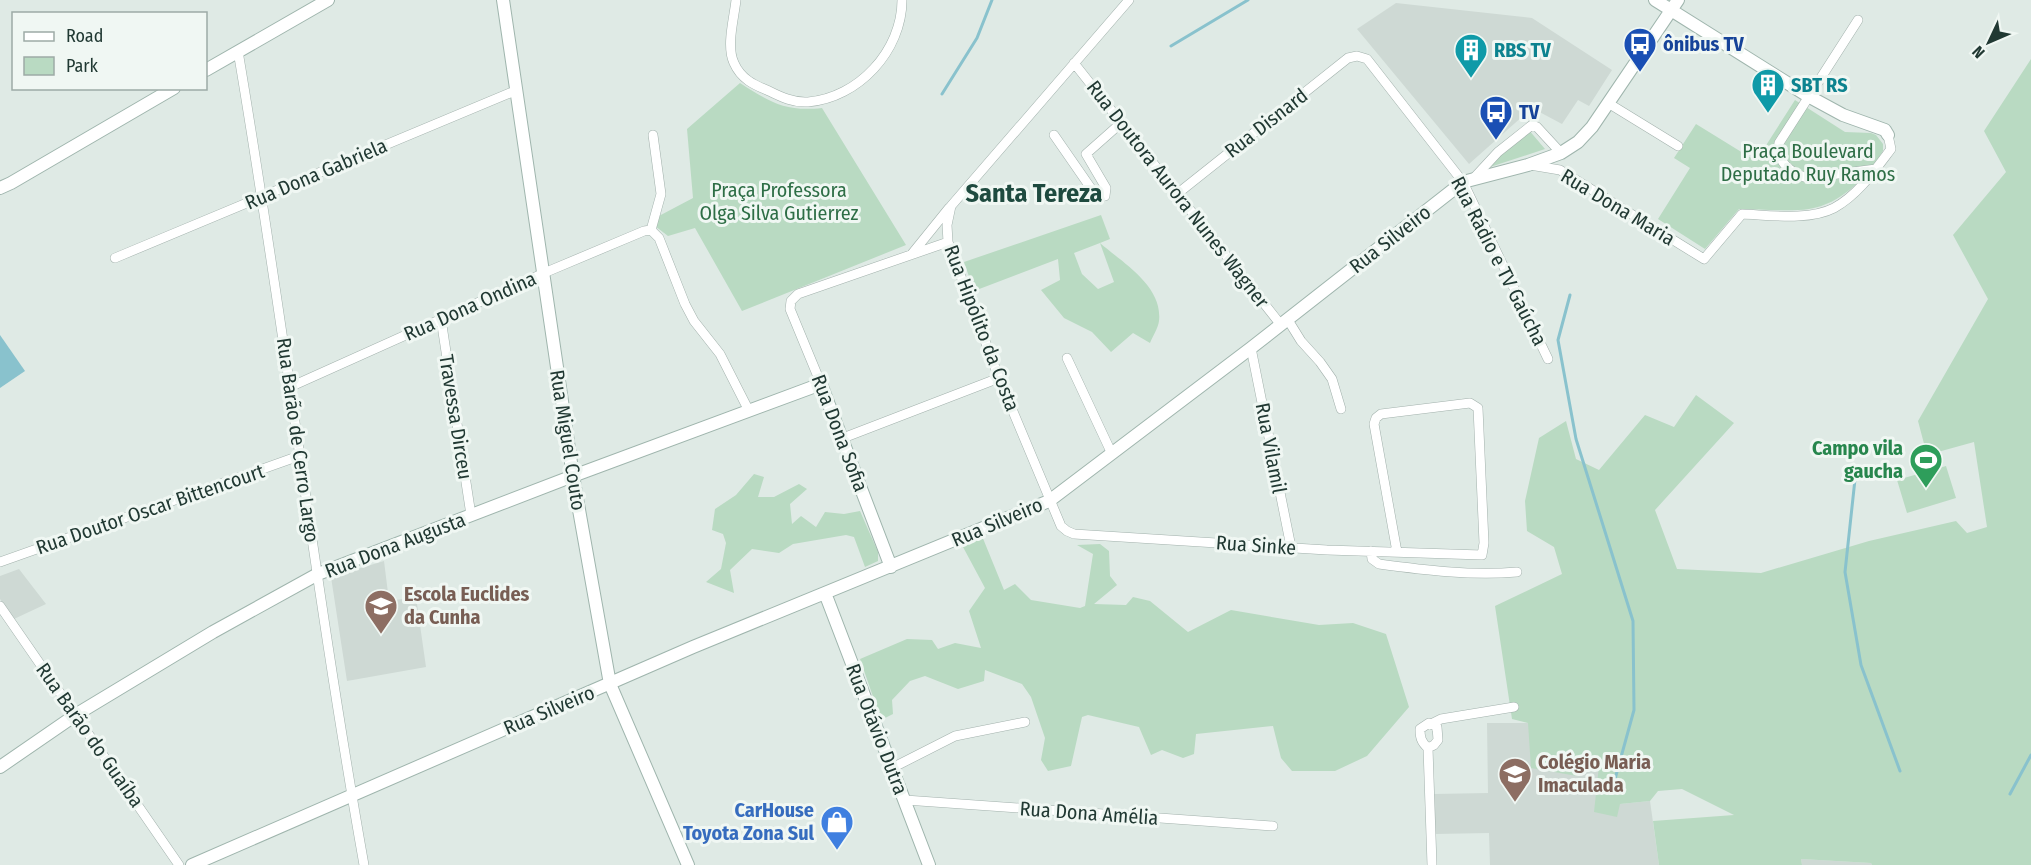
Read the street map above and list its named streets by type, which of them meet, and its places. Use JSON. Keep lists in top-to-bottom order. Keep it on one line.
{"streets":{"street":["Rua Disnard","Rua Dona Gabriela","Rua Doutora Aurora Nunes Wagner","Rua Dona Maria","Rua Silveiro","Rua Rádio e TV Gaúcha","Rua Dona Ondina","Rua Hipólito da Costa","Travessa Dirceu","Rua Dona Sofia","Rua Barão de Cerro Largo","Rua Miguel Couto","Rua Vilamil","Rua Doutor Oscar Bittencourt","Rua Dona Augusta","Rua Sinke","Rua Otávio Dutra","Rua Barão do Guaíba","Rua Dona Amélia"]},"crossings":[["Rua Disnard","Rua Doutora Aurora Nunes Wagner"],["Rua Disnard","Rua Rádio e TV Gaúcha"],["Rua Dona Gabriela","Rua Barão de Cerro Largo"],["Rua Dona Gabriela","Rua Miguel Couto"],["Rua Doutora Aurora Nunes Wagner","Rua Silveiro"],["Rua Dona Maria","Rua Silveiro"],["Rua Silveiro","Rua Rádio e TV Gaúcha"],["Rua Silveiro","Rua Hipólito da Costa"],["Rua Silveiro","Rua Dona Sofia"],["Rua Silveiro","Rua Barão de Cerro Largo"],["Rua Silveiro","Rua Miguel Couto"],["Rua Silveiro","Rua Vilamil"],["Rua Silveiro","Rua Sinke"],["Rua Silveiro","Rua Otávio Dutra"],["Rua Dona Ondina","Travessa Dirceu"],["Rua Dona Ondina","Rua Barão de Cerro Largo"],["Rua Dona Ondina","Rua Miguel Couto"],["Rua Hipólito da Costa","Rua Sinke"],["Travessa Dirceu","Rua Dona Augusta"],["Rua Dona Sofia","Rua Dona Augusta"],["Rua Barão de Cerro Largo","Rua Doutor Oscar Bittencourt"],["Rua Barão de Cerro Largo","Rua Dona Augusta"],["Rua Miguel Couto","Rua Dona Augusta"],["Rua Vilamil","Rua Sinke"],["Rua Dona Augusta","Rua Barão do Guaíba"],["Rua Otávio Dutra","Rua Dona Amélia"]],"districts":["Santa Tereza"],"parks":["Praça Boulevard Deputado Ruy Ramos","Praça Professora Olga Silva Gutierrez"],"places":{"bus stop":["ônibus TV","TV"],"building":["RBS TV","SBT RS"],"sports":["Campo vila gaucha"],"school or university":["Escola Euclides da Cunha","Colégio Maria Imaculada"],"shop":["CarHouse Toyota Zona Sul"]},"legend":["Road","Park"],"north":"bottom left"}
